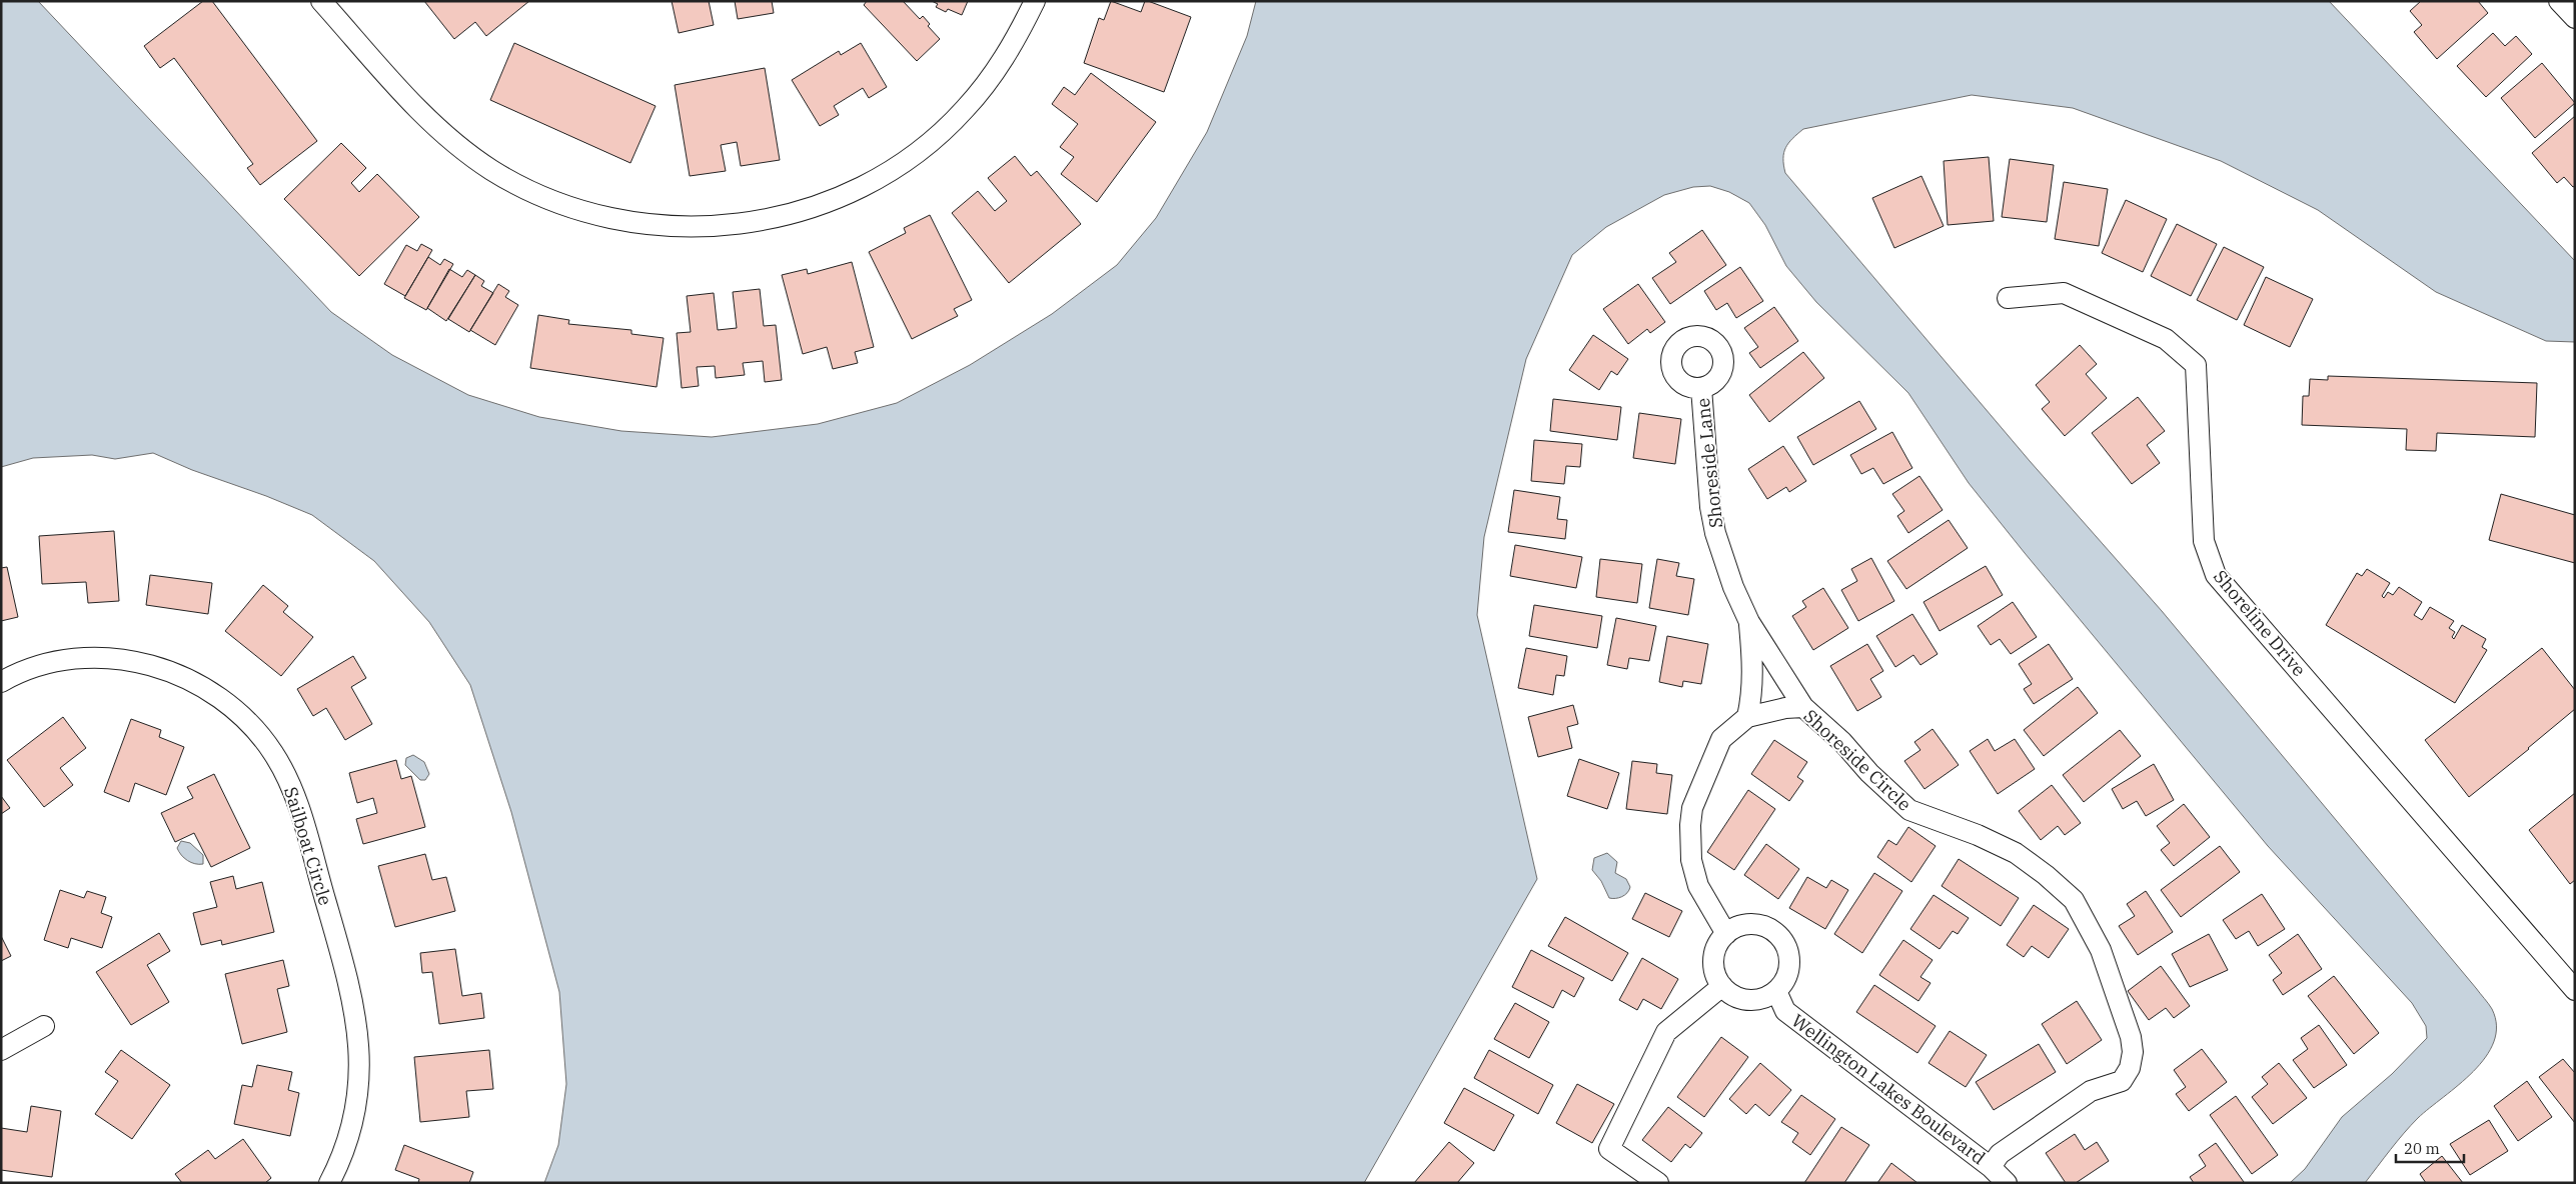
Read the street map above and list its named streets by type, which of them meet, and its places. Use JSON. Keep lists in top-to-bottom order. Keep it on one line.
{"streets":{"street":["Shoreside Lane","Shoreline Drive","Shoreside Circle","Sailboat Circle","Wellington Lakes Boulevard"]},"crossings":[["Shoreside Lane","Shoreside Circle"],["Shoreside Circle","Wellington Lakes Boulevard"]],"scale_bar":"20 m"}
